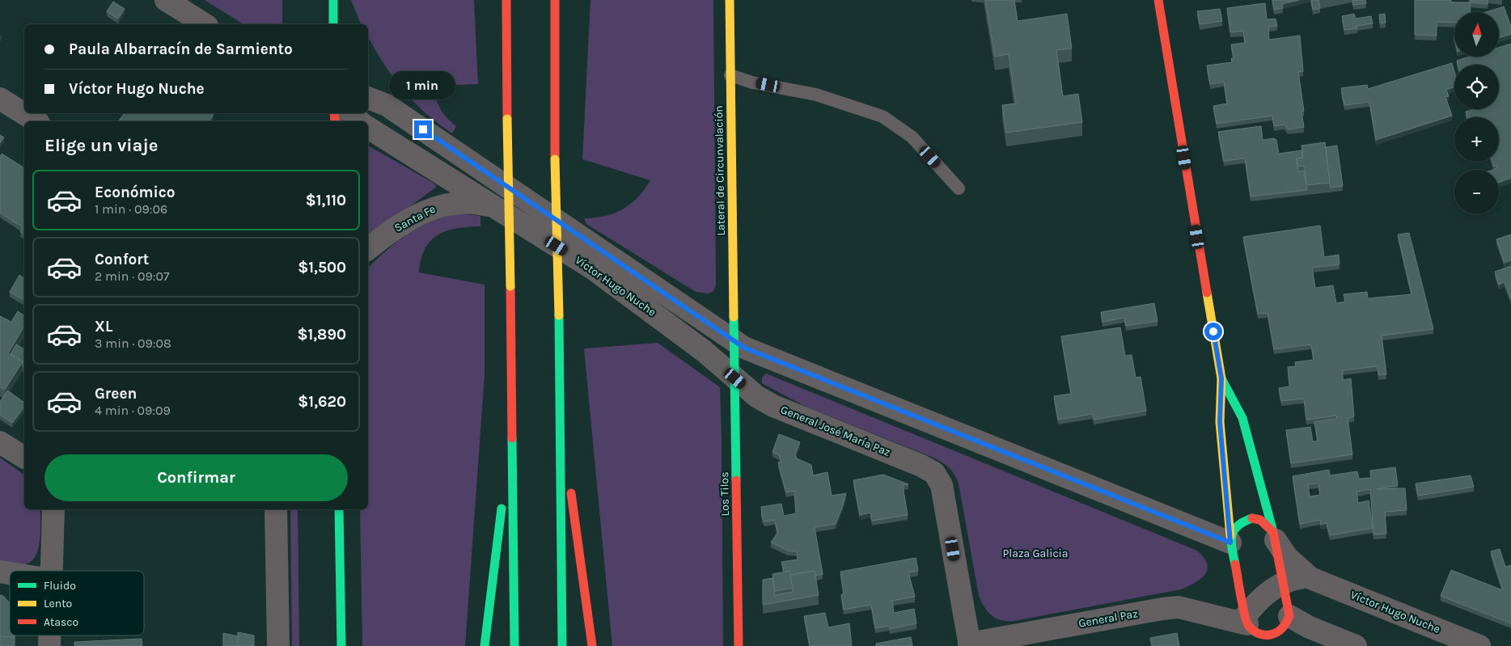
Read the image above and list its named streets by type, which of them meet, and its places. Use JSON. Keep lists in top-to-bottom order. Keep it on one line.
{"streets":{"main road":["Lateral de Circunvalación","Los Tilos"],"street":["Santa Fe","Víctor Hugo Nuche","General José María Paz","General Paz"]},"crossings":[["Lateral de Circunvalación","Víctor Hugo Nuche"],["Lateral de Circunvalación","Los Tilos"],["Santa Fe","Víctor Hugo Nuche"],["Víctor Hugo Nuche","General José María Paz"],["Víctor Hugo Nuche","Los Tilos"],["Víctor Hugo Nuche","General Paz"],["General José María Paz","Los Tilos"],["General José María Paz","General Paz"]],"parks":["Plaza Galicia"],"legend":["Fluido","Lento","Atasco"],"north":"top","page":{"map_buttons":["+","−"],"banner":["Paula Albarracín de Sarmiento","Víctor Hugo Nuche"],"bubble":"1 min","heading":"Elige un viaje","list":[{"name":"Económico","note":"1 min · 09:06","value":"$1,110"},{"name":"Confort","note":"2 min · 09:07","value":"$1,500"},{"name":"XL","note":"3 min · 09:08","value":"$1,890"},{"name":"Green","note":"4 min · 09:09","value":"$1,620"}],"buttons":"Confirmar"}}
